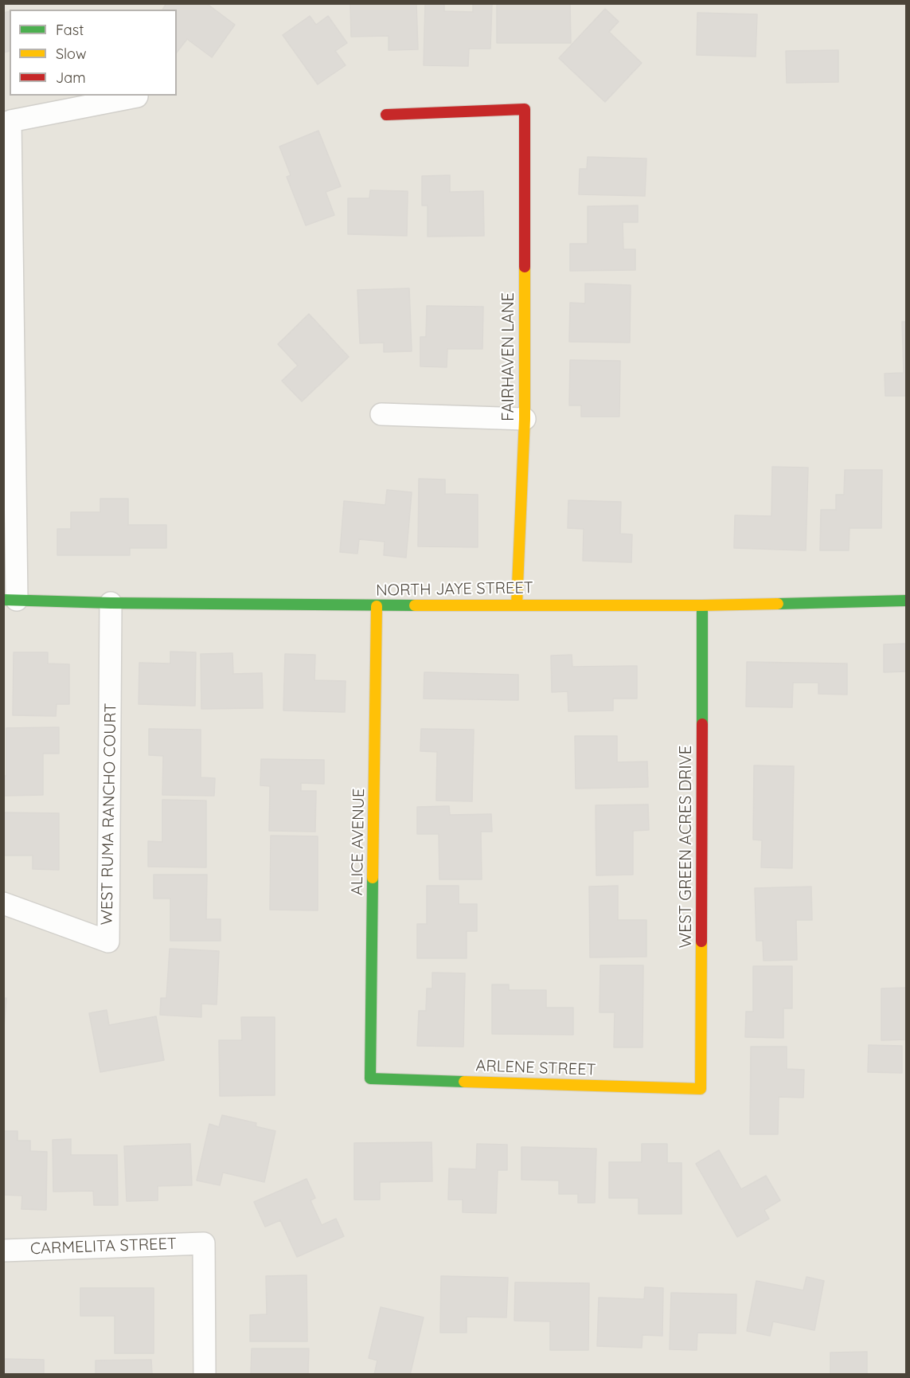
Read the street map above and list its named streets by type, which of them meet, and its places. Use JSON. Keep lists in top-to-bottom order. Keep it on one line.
{"streets":{"street":["FAIRHAVEN LANE","NORTH JAYE STREET","WEST RUMA RANCHO COURT","ALICE AVENUE","WEST GREEN ACRES DRIVE","ARLENE STREET","CARMELITA STREET"]},"crossings":[["FAIRHAVEN LANE","NORTH JAYE STREET"],["NORTH JAYE STREET","WEST RUMA RANCHO COURT"],["NORTH JAYE STREET","ALICE AVENUE"],["NORTH JAYE STREET","WEST GREEN ACRES DRIVE"],["ALICE AVENUE","ARLENE STREET"],["WEST GREEN ACRES DRIVE","ARLENE STREET"]],"legend":["Fast","Slow","Jam"]}
